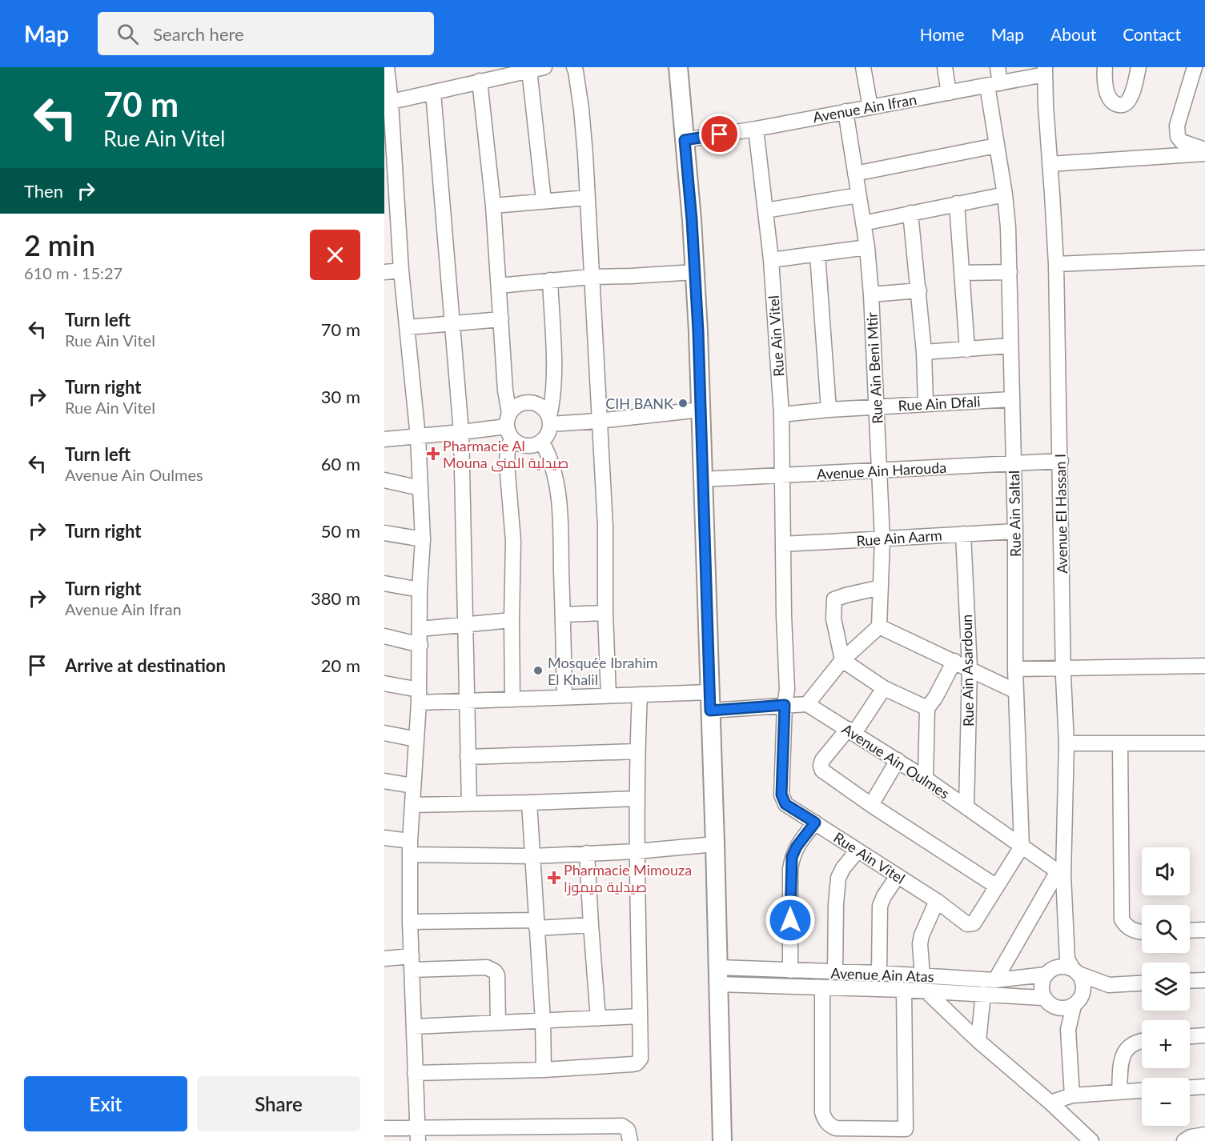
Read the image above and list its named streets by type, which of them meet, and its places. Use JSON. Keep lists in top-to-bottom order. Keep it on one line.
{"streets":{"street":["Avenue Ain Ifran","Rue Ain Vitel","Rue Ain Beni Mtir","Rue Ain Dfali","Avenue Ain Harouda","Rue Ain Saltal","Avenue El Hassan I","Rue Ain Aarm","Rue Ain Asardoun","Avenue Ain Oulmes","Avenue Ain Atas"]},"crossings":[["Avenue Ain Ifran","Rue Ain Vitel"],["Avenue Ain Ifran","Rue Ain Beni Mtir"],["Avenue Ain Ifran","Rue Ain Saltal"],["Avenue Ain Ifran","Avenue El Hassan I"],["Rue Ain Vitel","Rue Ain Dfali"],["Rue Ain Vitel","Avenue Ain Harouda"],["Rue Ain Vitel","Rue Ain Aarm"],["Rue Ain Beni Mtir","Rue Ain Dfali"],["Rue Ain Beni Mtir","Avenue Ain Harouda"],["Rue Ain Beni Mtir","Rue Ain Aarm"],["Rue Ain Dfali","Rue Ain Saltal"],["Avenue Ain Harouda","Rue Ain Saltal"],["Avenue Ain Harouda","Avenue El Hassan I"],["Rue Ain Saltal","Rue Ain Aarm"],["Rue Ain Saltal","Avenue Ain Oulmes"],["Avenue El Hassan I","Avenue Ain Oulmes"],["Avenue El Hassan I","Avenue Ain Atas"],["Rue Ain Aarm","Rue Ain Asardoun"],["Rue Ain Asardoun","Avenue Ain Oulmes"]],"places":{"other":["CIH BANK","Mosquée Ibrahim El Khalil"],"health":["Pharmacie Al Mouna صيدلية المنى","Pharmacie Mimouza صيدلية ميموزا"]},"page":{"header":"Map","search":"Search here","nav":["Home","Map","About","Contact"],"turn":["70 m","Rue Ain Vitel"],"then":"Then","heading":["2 min","610 m · 15:27"],"list":[{"name":"Turn left","note":"Rue Ain Vitel","value":"70 m"},{"name":"Turn right","note":"Rue Ain Vitel","value":"30 m"},{"name":"Turn left","note":"Avenue Ain Oulmes","value":"60 m"},{"name":"Turn right","value":"50 m"},{"name":"Turn right","note":"Avenue Ain Ifran","value":"380 m"},{"name":"Arrive at destination","value":"20 m"}],"map_buttons":["+","−"],"buttons":["Exit","Share"]}}
